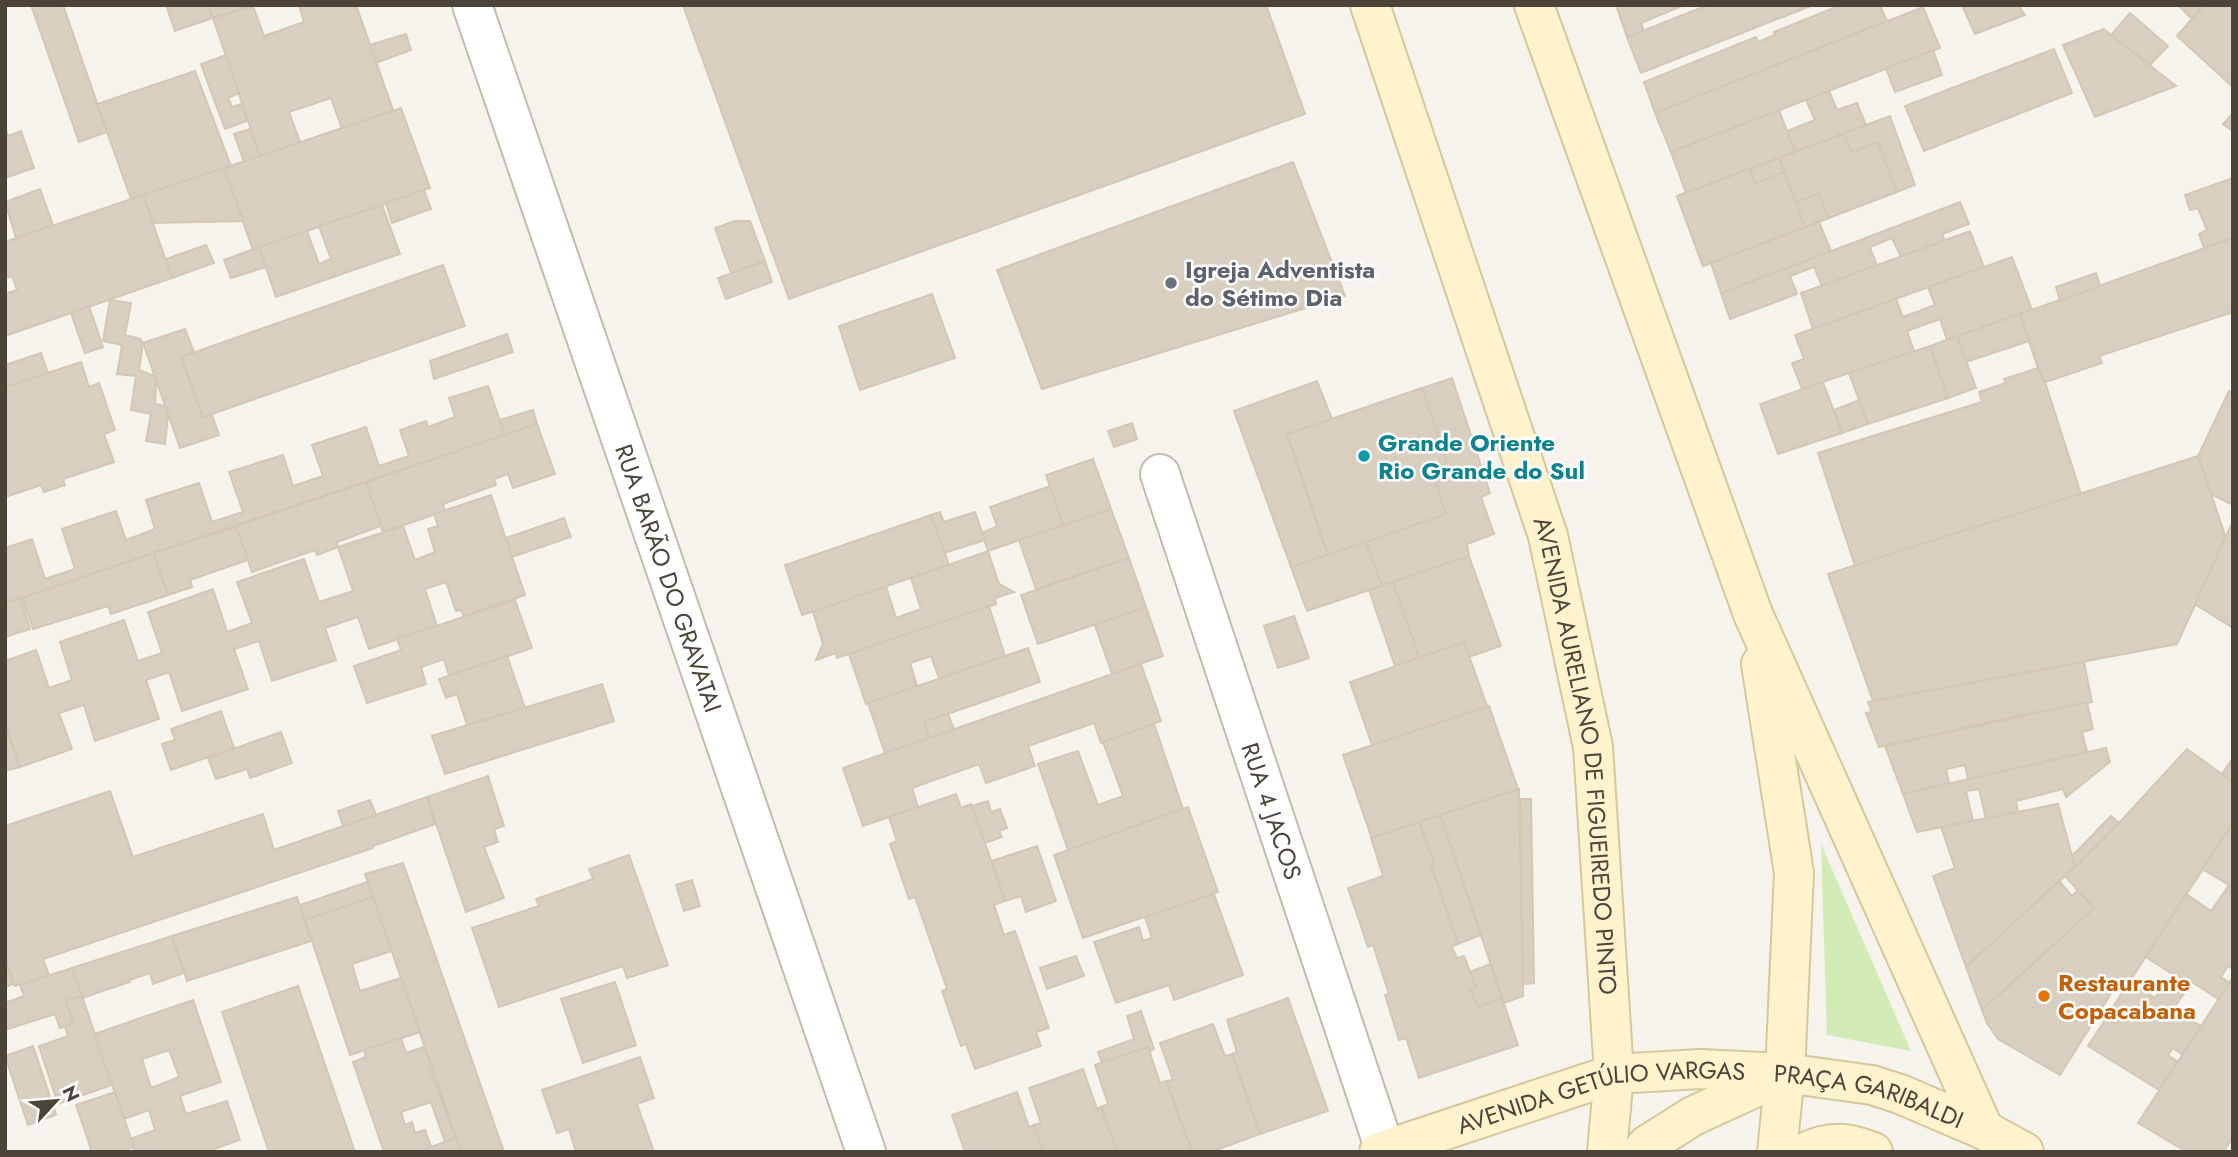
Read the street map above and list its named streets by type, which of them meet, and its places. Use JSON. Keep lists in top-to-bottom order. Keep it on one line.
{"streets":{"main road":["AVENIDA AURELIANO DE FIGUEIREDO PINTO","AVENIDA GETÚLIO VARGAS","PRAÇA GARIBALDI"],"street":["RUA BARÃO DO GRAVATAI","RUA 4 JACOS"]},"crossings":[["AVENIDA AURELIANO DE FIGUEIREDO PINTO","AVENIDA GETÚLIO VARGAS"],["RUA 4 JACOS","AVENIDA GETÚLIO VARGAS"],["AVENIDA GETÚLIO VARGAS","PRAÇA GARIBALDI"]],"places":["Igreja Adventista do Sétimo Dia","Grande Oriente Rio Grande do Sul","Restaurante Copacabana"],"north":"top right"}
